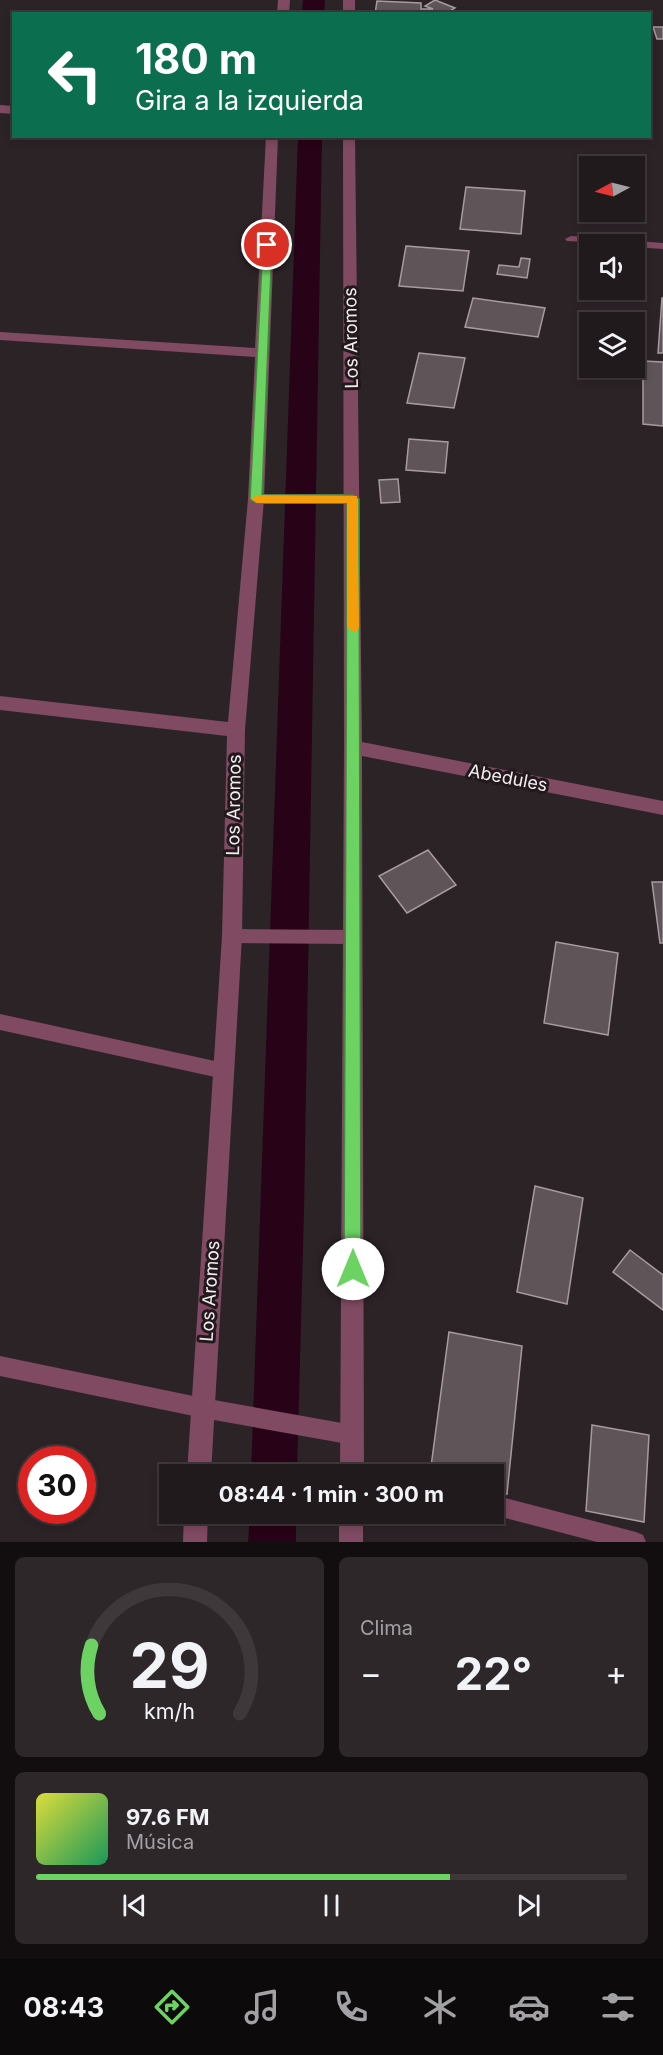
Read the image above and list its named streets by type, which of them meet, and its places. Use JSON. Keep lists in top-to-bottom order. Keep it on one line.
{"streets":{"street":["Los Aromos","Abedules"]},"crossings":[["Los Aromos","Abedules"]],"north":"left","page":{"turn":["180 m","Gira a la izquierda"],"limit":"30","trip":"08:44 · 1 min · 300 m","tile":"Clima","heat":["−","22°","+"],"song":["97.6 FM","Música"],"tabs":"08:43","gauge":["29","km/h"]}}
